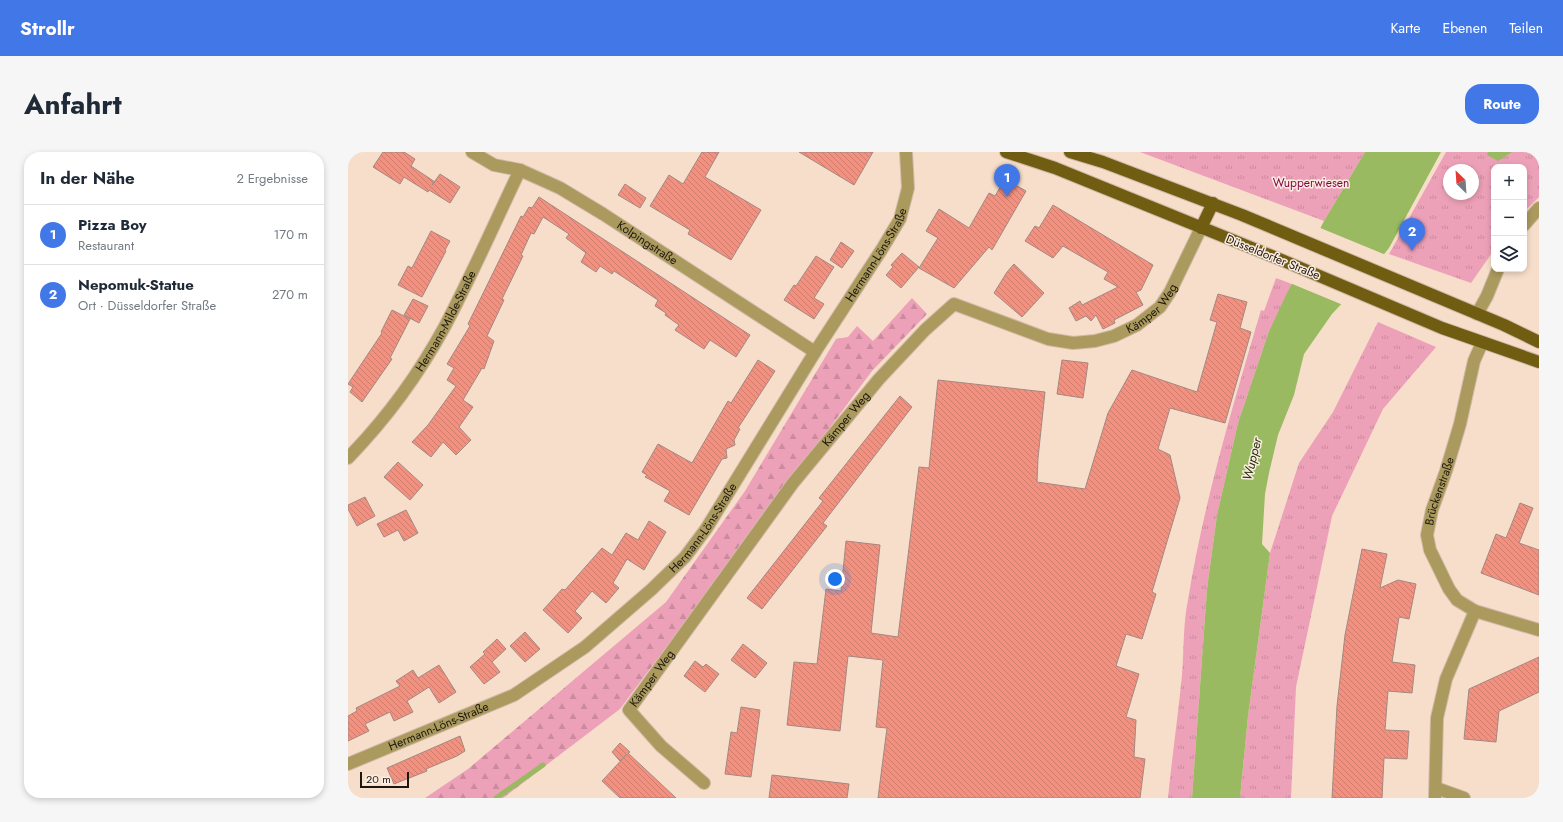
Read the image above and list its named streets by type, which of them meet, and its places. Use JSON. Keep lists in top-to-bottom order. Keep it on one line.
{"streets":{"main road":["Düsseldorfer Straße"],"street":["Kolpingstraße","Hermann-Löns-Straße","Kämper Weg","Hermann-Milde-Straße","Brückenstraße"]},"crossings":[["Kolpingstraße","Hermann-Löns-Straße"],["Kolpingstraße","Hermann-Milde-Straße"],["Düsseldorfer Straße","Kämper Weg"],["Düsseldorfer Straße","Brückenstraße"]],"water":["Wupper"],"parks":["Wupperwiesen"],"scale_bar":"20 m","north":"top left","page":{"header":"Strollr","nav":["Karte","Ebenen","Teilen"],"title":"Anfahrt","buttons":"Route","heading":["In der Nähe","2 Ergebnisse"],"map_buttons":["+","−"],"pins":["1","2"],"list":[{"mark":"1","name":"Pizza Boy","note":"Restaurant","value":"170 m"},{"mark":"2","name":"Nepomuk-Statue","note":"Ort · Düsseldorfer Straße","value":"270 m"}],"scale":"20 m"}}
